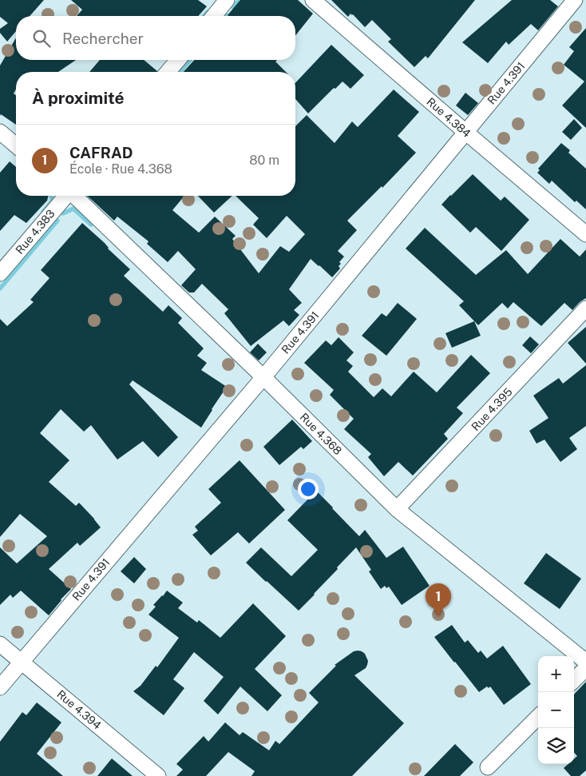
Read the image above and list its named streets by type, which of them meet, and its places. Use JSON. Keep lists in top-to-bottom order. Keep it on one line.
{"streets":{"street":["Rue 4.391","Rue 4.384","Rue 4.383","Rue 4.395","Rue 4.368","Rue 4.394"]},"crossings":[["Rue 4.391","Rue 4.384"],["Rue 4.391","Rue 4.368"],["Rue 4.391","Rue 4.394"],["Rue 4.395","Rue 4.368"]],"page":{"search":"Rechercher","heading":"À proximité","list":[{"mark":"1","name":"CAFRAD","note":"École · Rue 4.368","value":"80 m"}],"pins":"1","map_buttons":["+","−"]}}
